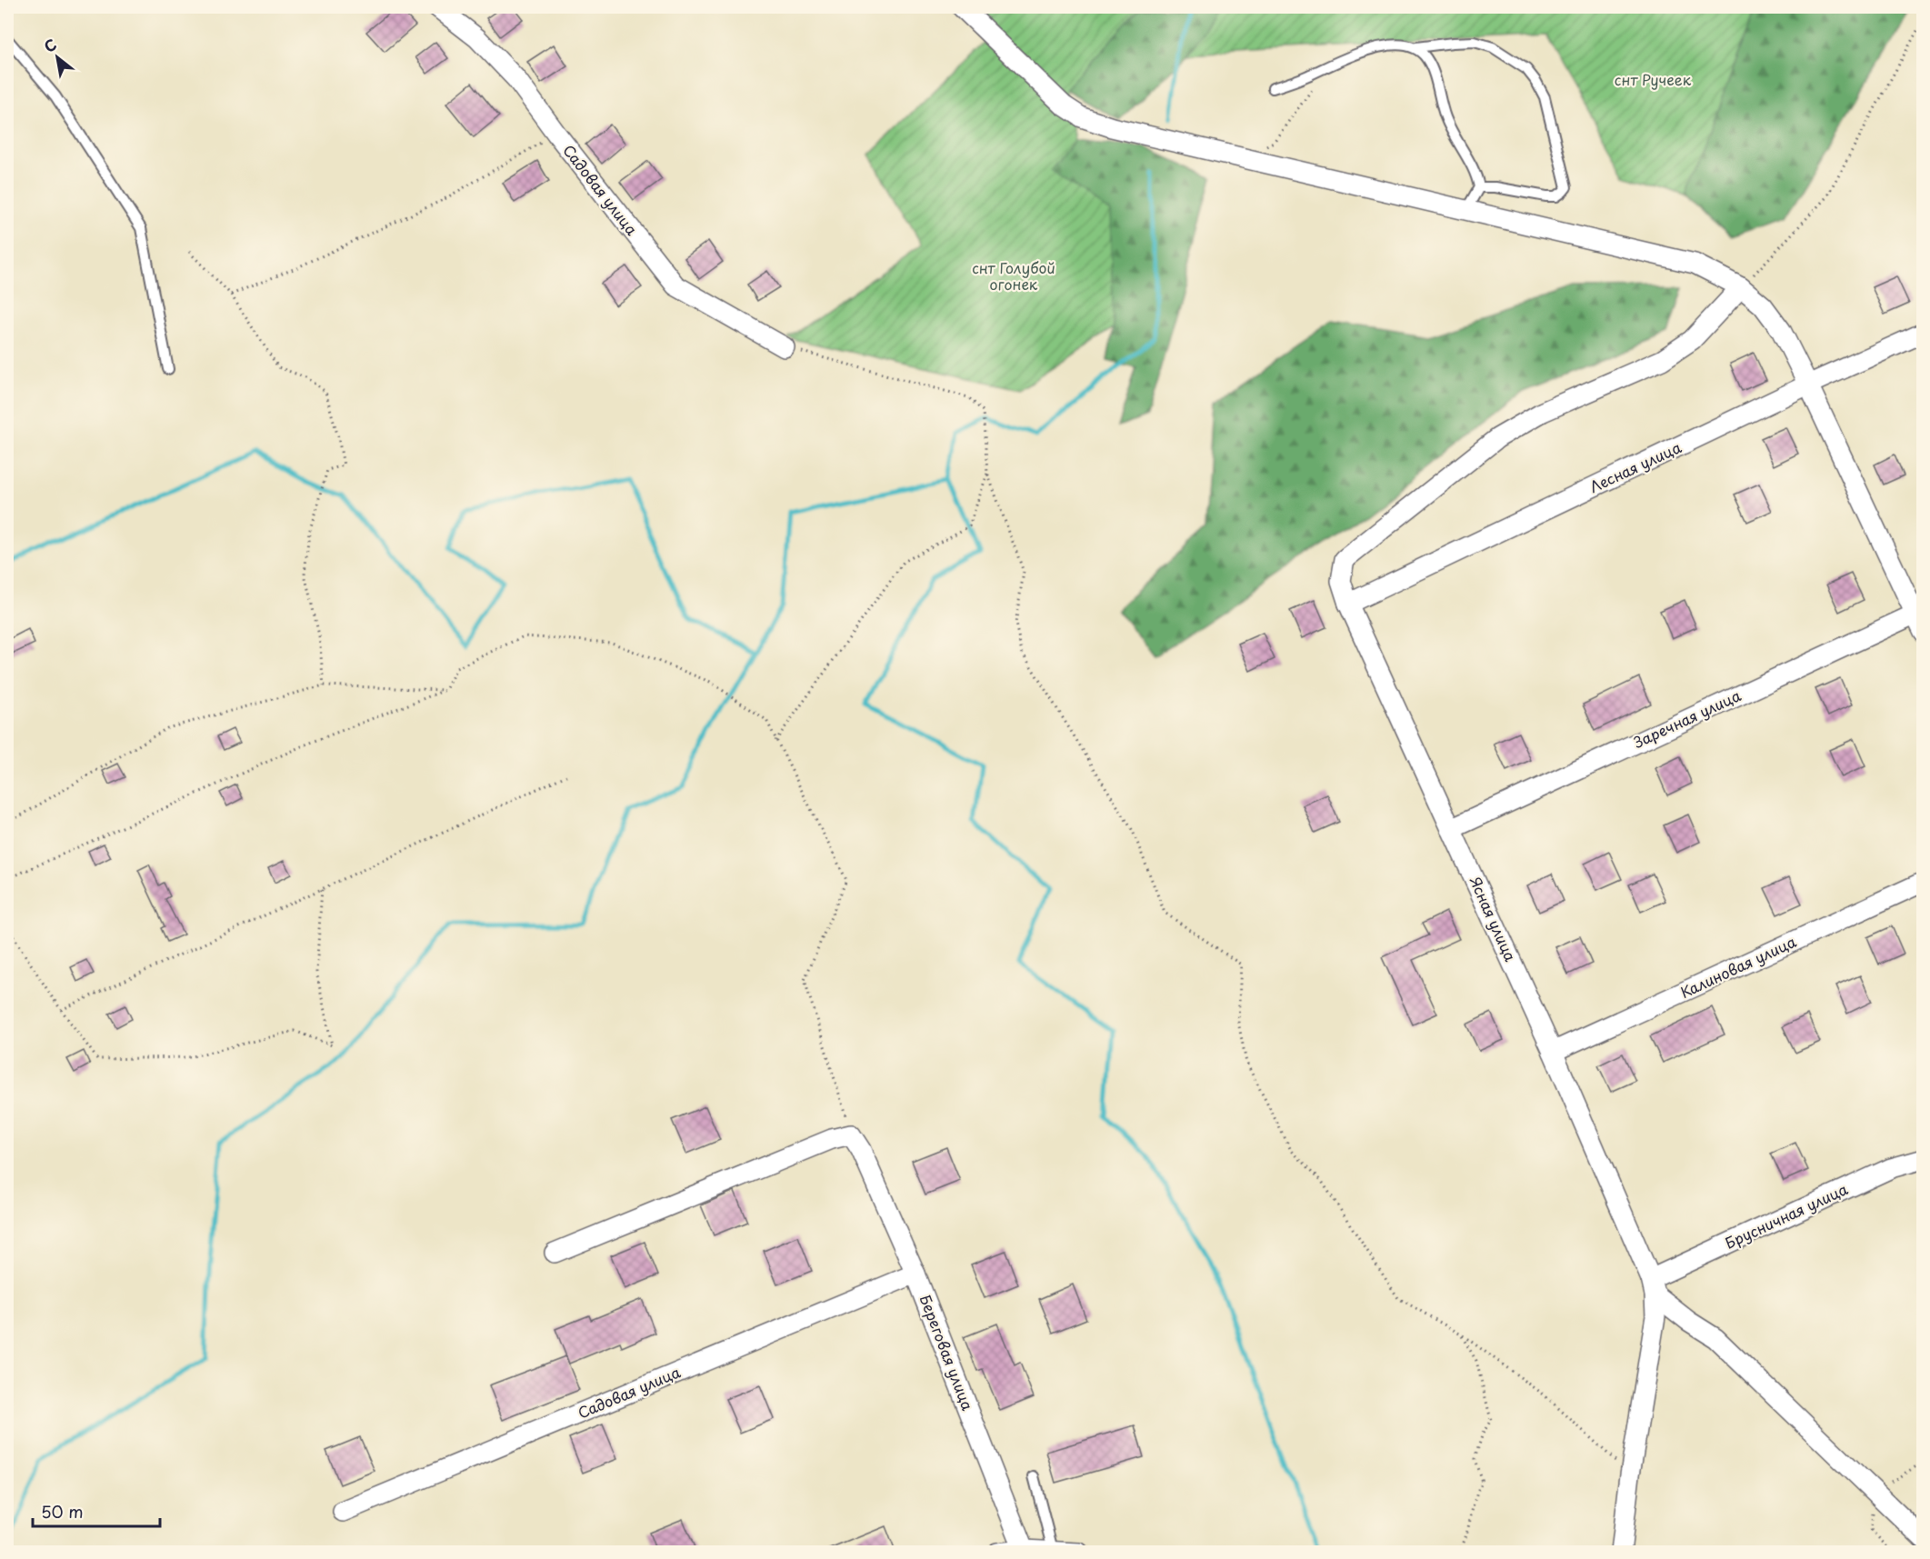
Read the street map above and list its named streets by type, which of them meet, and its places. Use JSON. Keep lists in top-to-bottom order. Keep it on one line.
{"streets":{"street":["Садовая улица","Лесная улица","Заречная улица","Ясная улица","Калиновая улица","Брусничная улица","Береговая улица"]},"crossings":[["Садовая улица","Береговая улица"],["Лесная улица","Ясная улица"],["Заречная улица","Ясная улица"],["Ясная улица","Калиновая улица"],["Ясная улица","Брусничная улица"]],"parks":["снт Ручеек","снт Голубой огонек"],"scale_bar":"50 m","north":"top left"}
